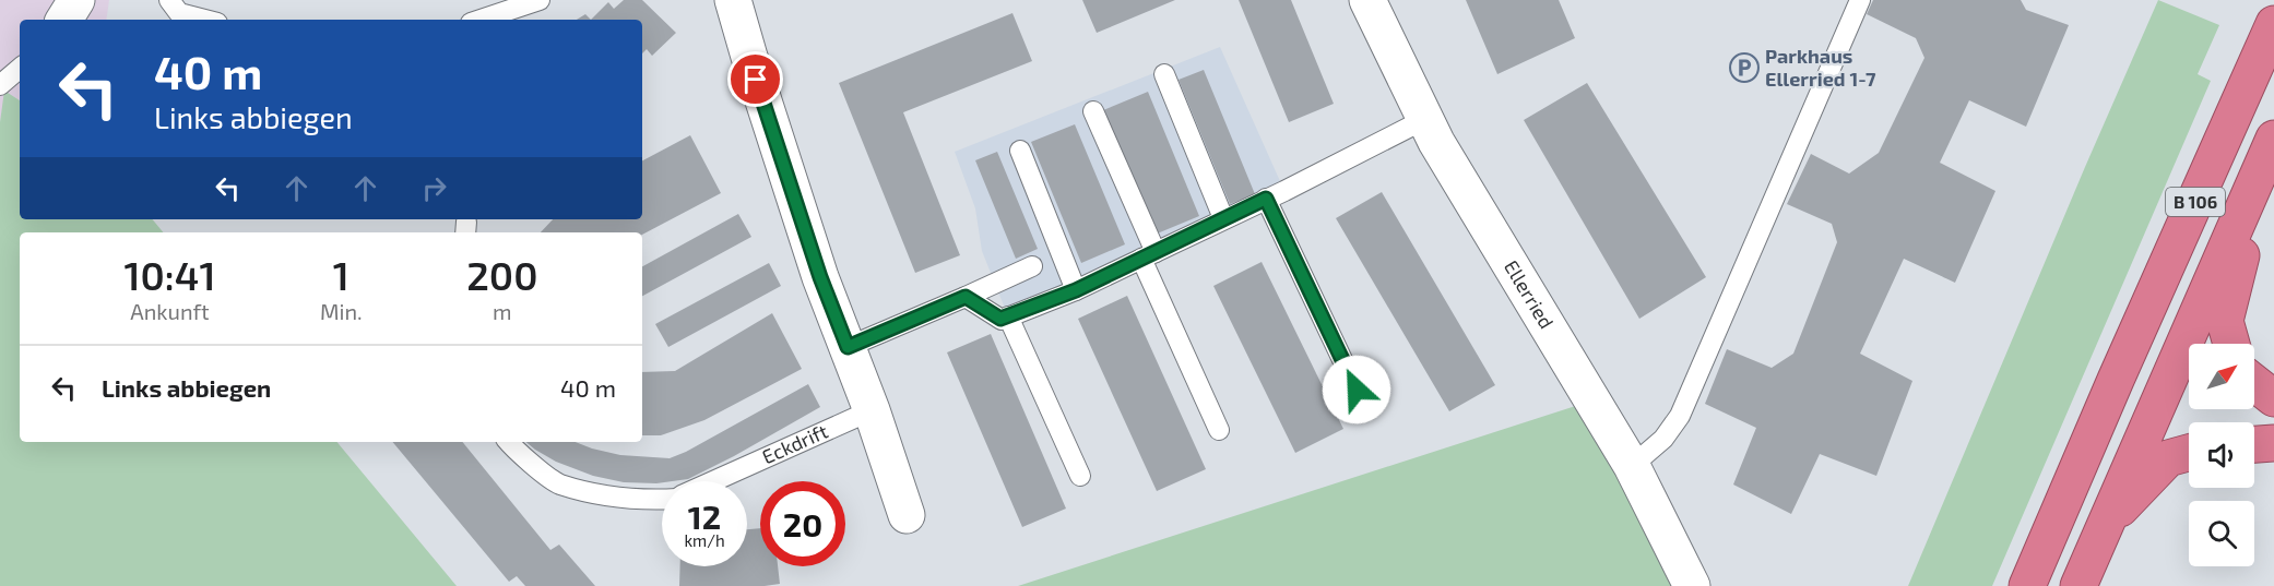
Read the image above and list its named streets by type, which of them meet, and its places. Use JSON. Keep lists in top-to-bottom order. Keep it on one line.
{"streets":{"highway":["B 106"],"street":["Ellerried"],"lane":["Eckdrift"]},"places":{"parking":["Parkhaus Ellerried 1-7"]},"north":"top right","page":{"turn":["40 m","Links abbiegen"],"eta":["10:41","Ankunft","1","Min.","200","m"],"list":[{"name":"Links abbiegen","value":"40 m"}],"speed":"12 km/h","limit":"20"}}
